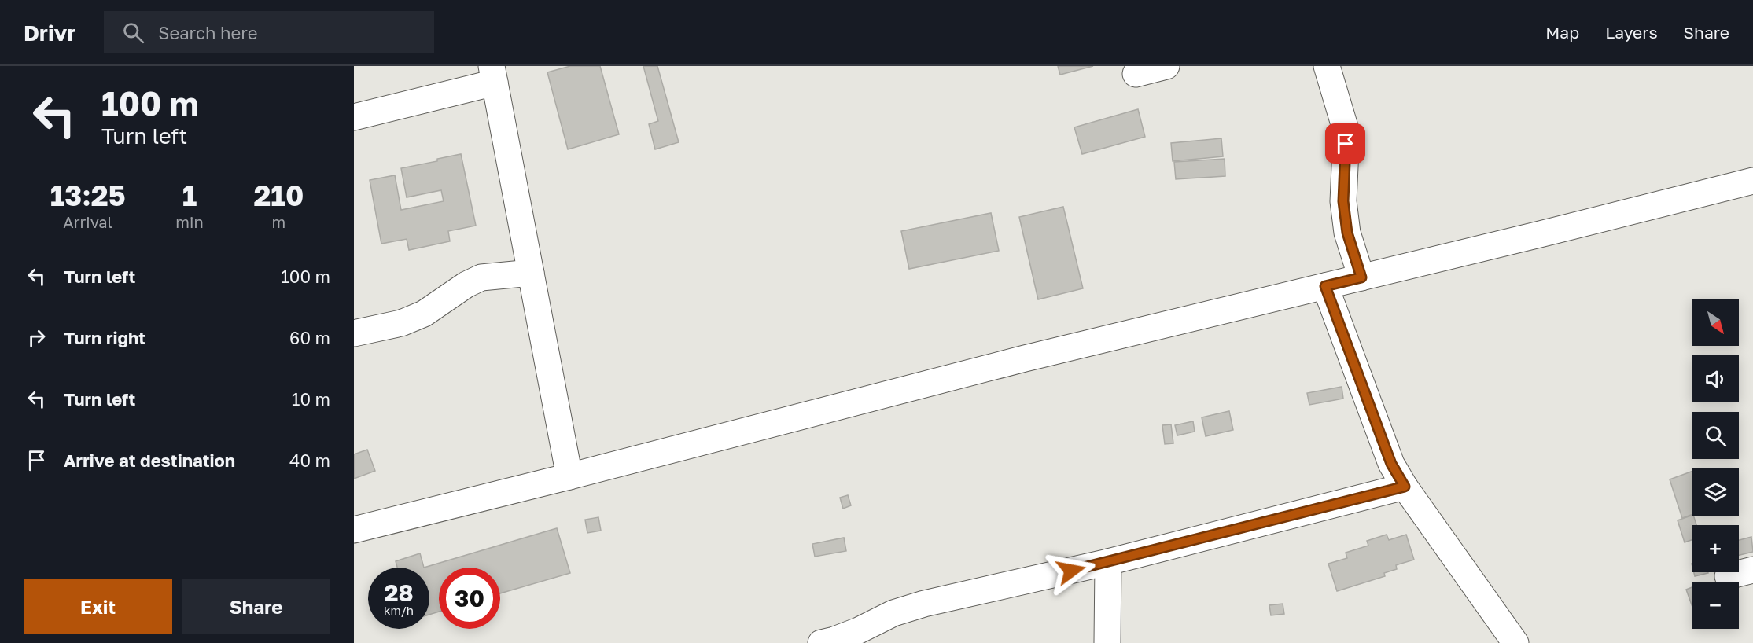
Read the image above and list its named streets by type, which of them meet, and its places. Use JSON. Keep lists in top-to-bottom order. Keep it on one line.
{"north":"bottom right","page":{"header":"Drivr","search":"Search here","nav":["Map","Layers","Share"],"turn":["100 m","Turn left"],"eta":["13:25","Arrival","1","min","210","m"],"list":[{"name":"Turn left","value":"100 m"},{"name":"Turn right","value":"60 m"},{"name":"Turn left","value":"10 m"},{"name":"Arrive at destination","value":"40 m"}],"map_buttons":["+","−"],"speed":"28 km/h","limit":"30","buttons":["Exit","Share"]}}
